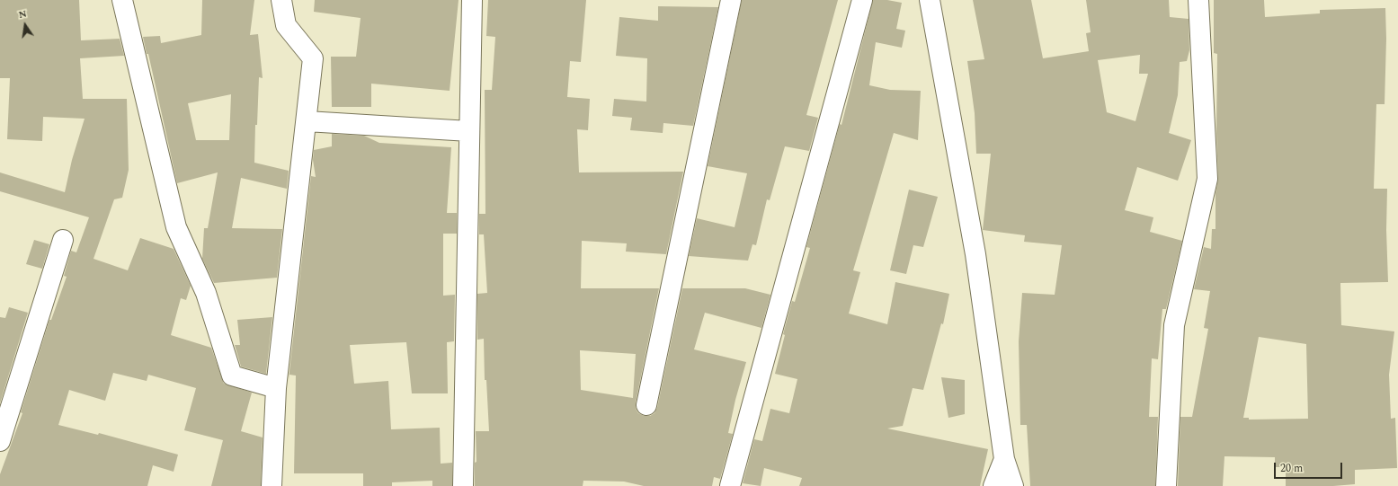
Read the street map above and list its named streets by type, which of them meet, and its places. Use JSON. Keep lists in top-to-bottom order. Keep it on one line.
{"scale_bar":"20 m","north":"top"}
